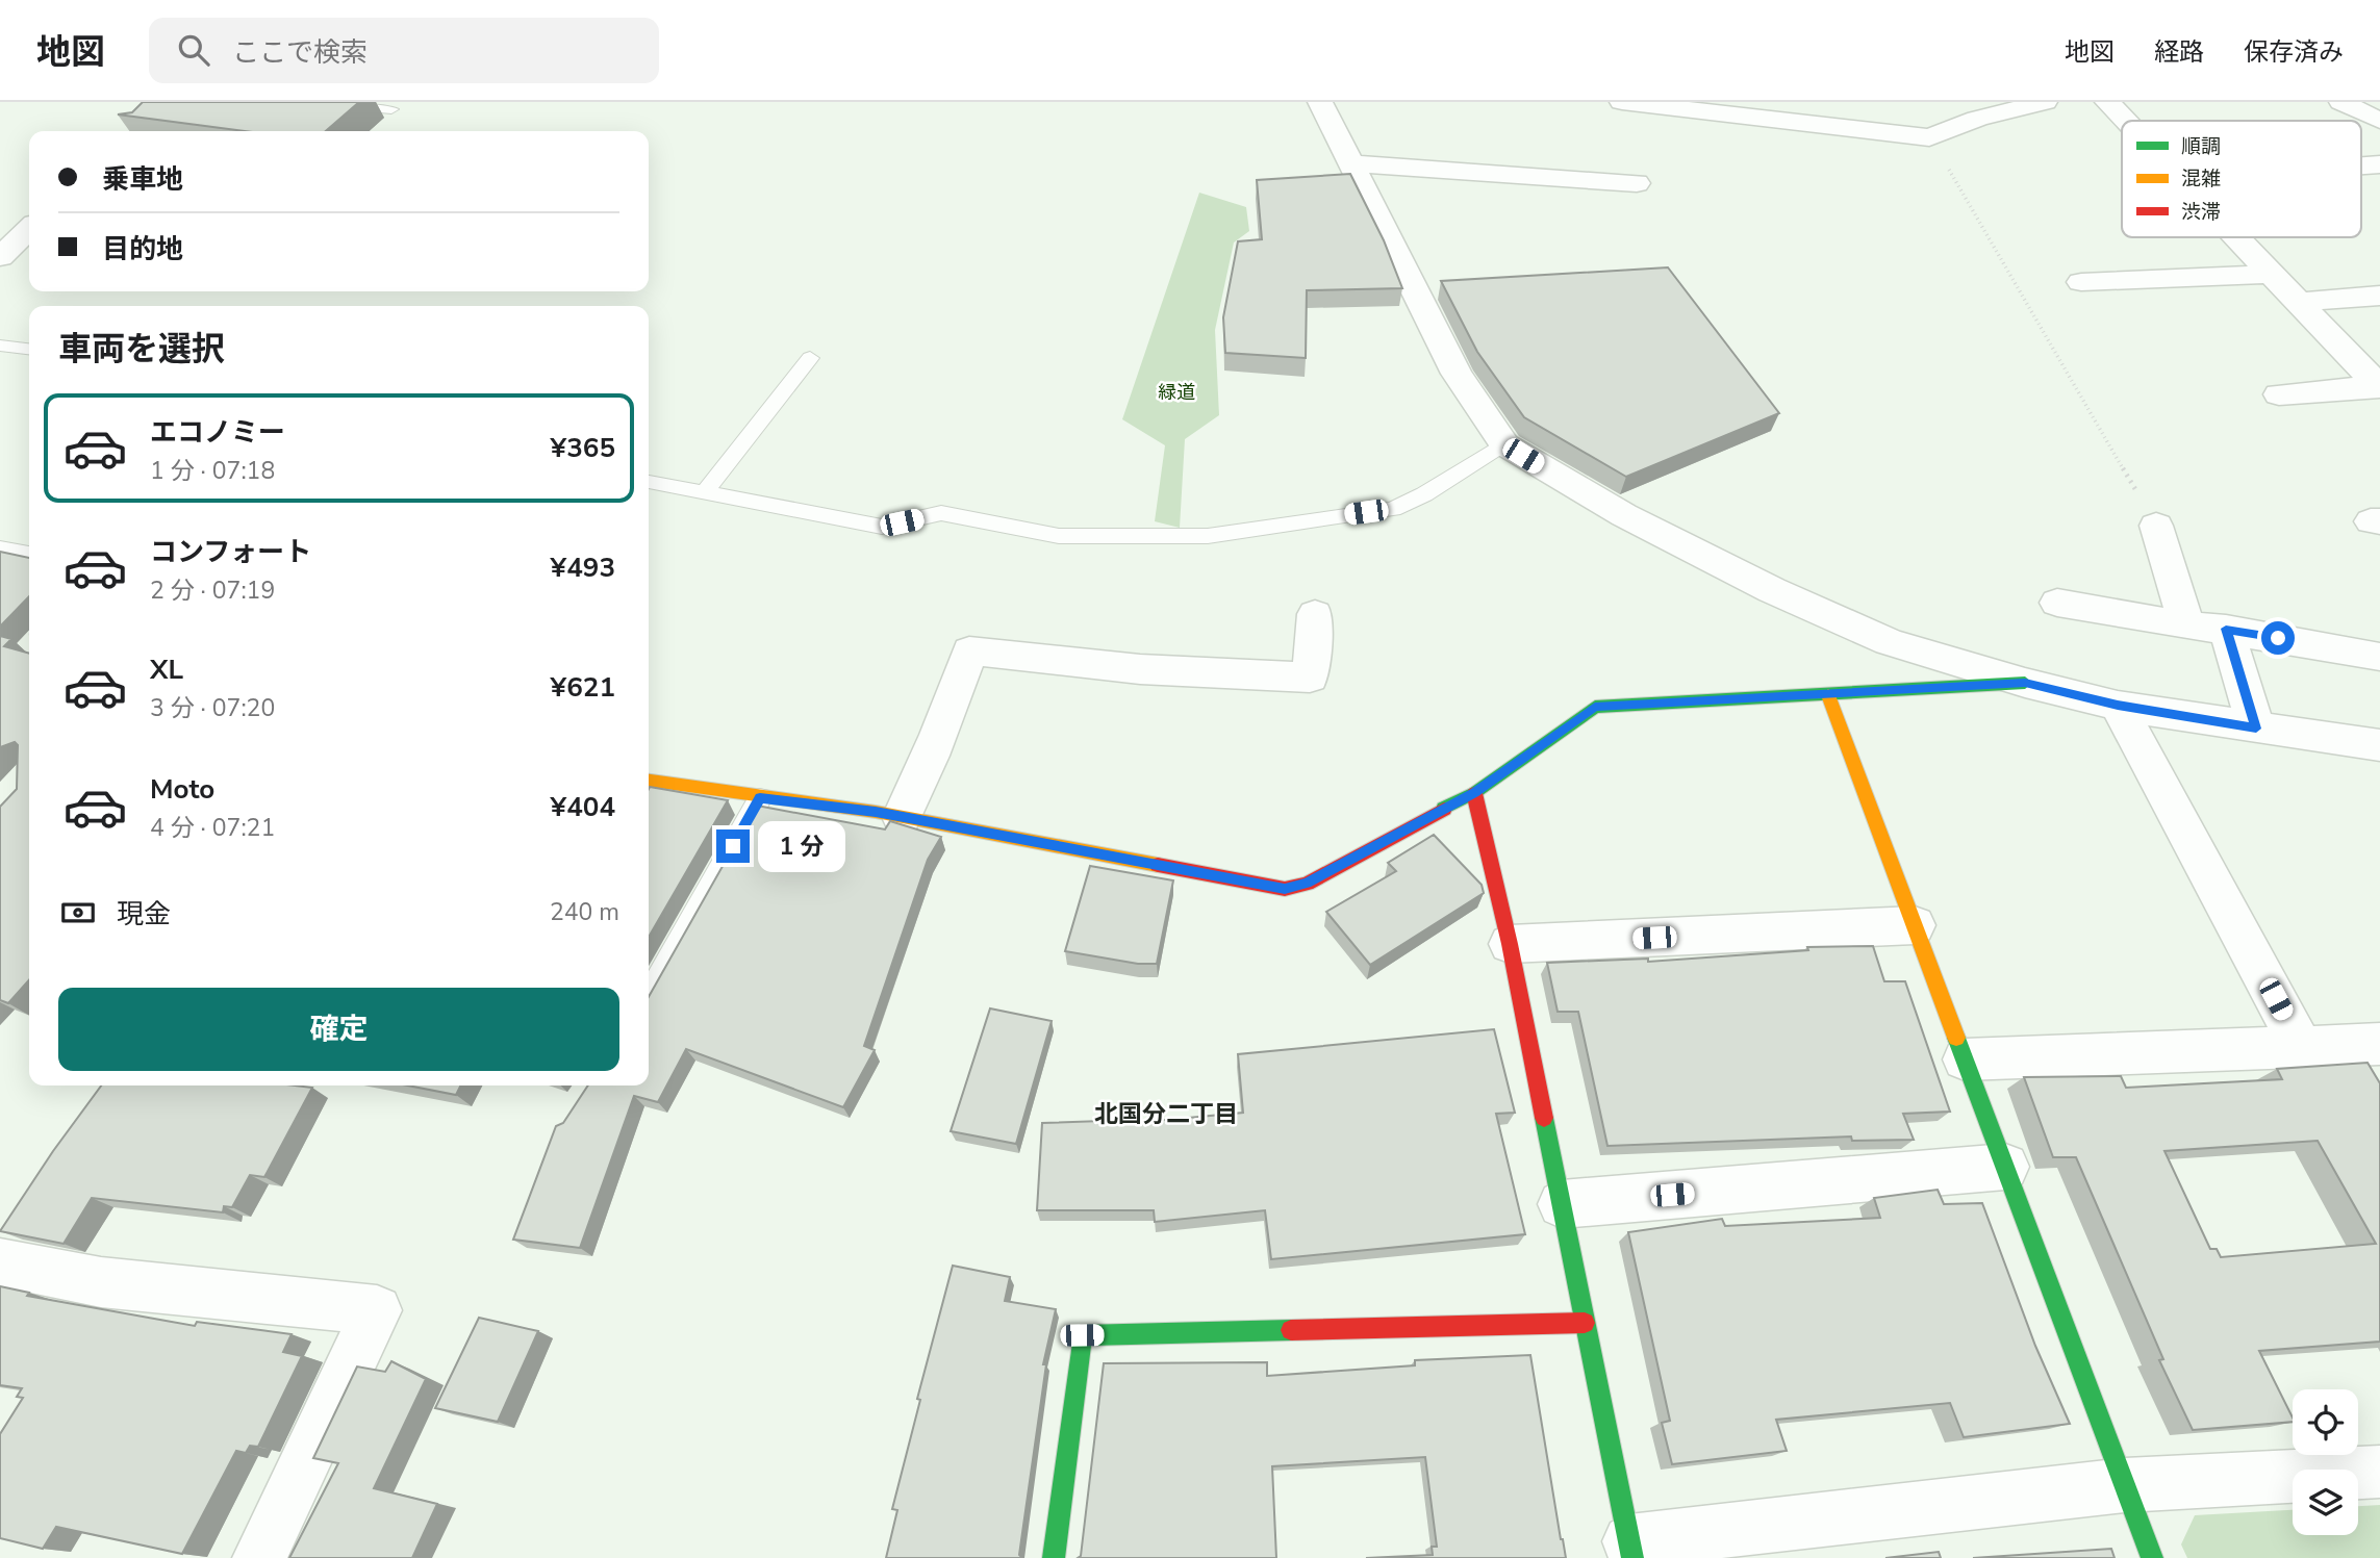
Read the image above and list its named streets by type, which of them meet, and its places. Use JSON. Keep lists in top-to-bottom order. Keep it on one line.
{"districts":["北国分二丁目"],"parks":["緑道"],"legend":["順調","混雑","渋滞"],"page":{"header":"地図","search":"ここで検索","nav":["地図","経路","保存済み"],"banner":["乗車地","目的地"],"heading":"車両を選択","list":[{"name":"エコノミー","note":"1 分 · 07:18","value":"¥365"},{"name":"コンフォート","note":"2 分 · 07:19","value":"¥493"},{"name":"XL","note":"3 分 · 07:20","value":"¥621"},{"name":"Moto","note":"4 分 · 07:21","value":"¥404"}],"bubble":"1 分","pay":["現金","240 m"],"buttons":"確定"}}
